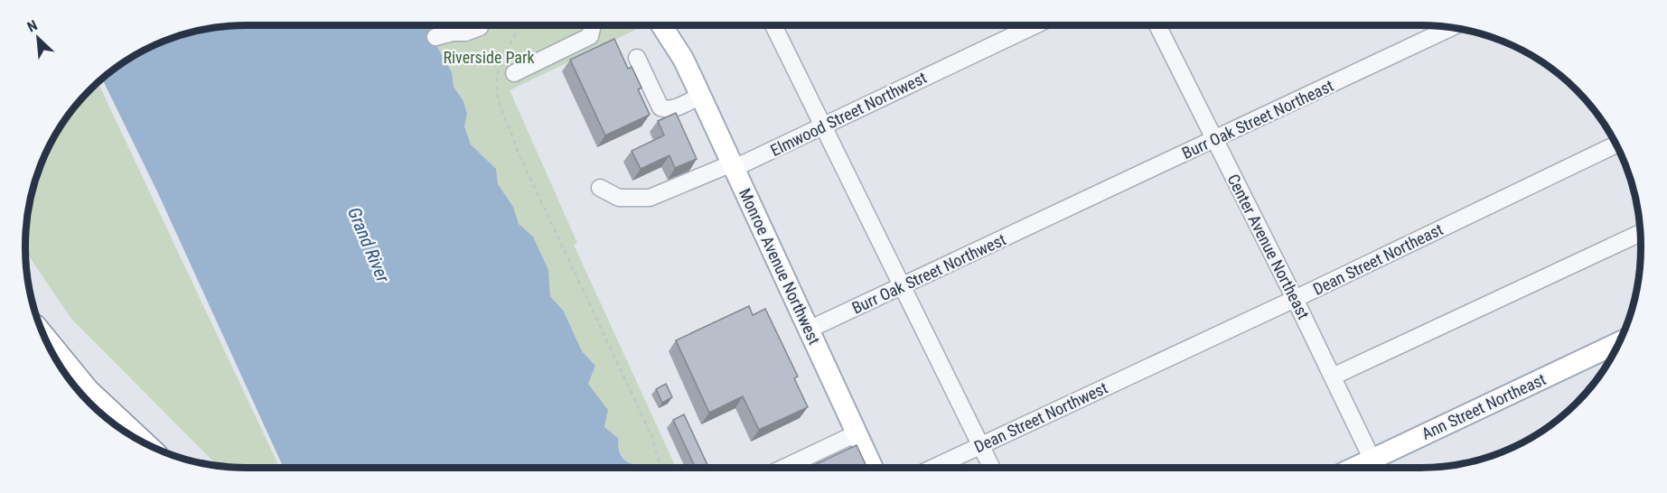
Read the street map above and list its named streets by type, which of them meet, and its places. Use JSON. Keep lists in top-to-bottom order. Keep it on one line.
{"streets":{"main road":["Monroe Avenue Northwest","Ann Street Northeast"],"street":["Elmwood Street Northwest","Burr Oak Street Northeast","Center Avenue Northeast","Dean Street Northeast","Burr Oak Street Northwest","Dean Street Northwest"]},"crossings":[["Elmwood Street Northwest","Monroe Avenue Northwest"],["Burr Oak Street Northeast","Center Avenue Northeast"],["Burr Oak Street Northeast","Burr Oak Street Northwest"],["Center Avenue Northeast","Dean Street Northeast"],["Center Avenue Northeast","Ann Street Northeast"],["Dean Street Northeast","Dean Street Northwest"],["Monroe Avenue Northwest","Burr Oak Street Northwest"]],"water":["Grand River"],"parks":["Riverside Park"],"north":"top left"}
